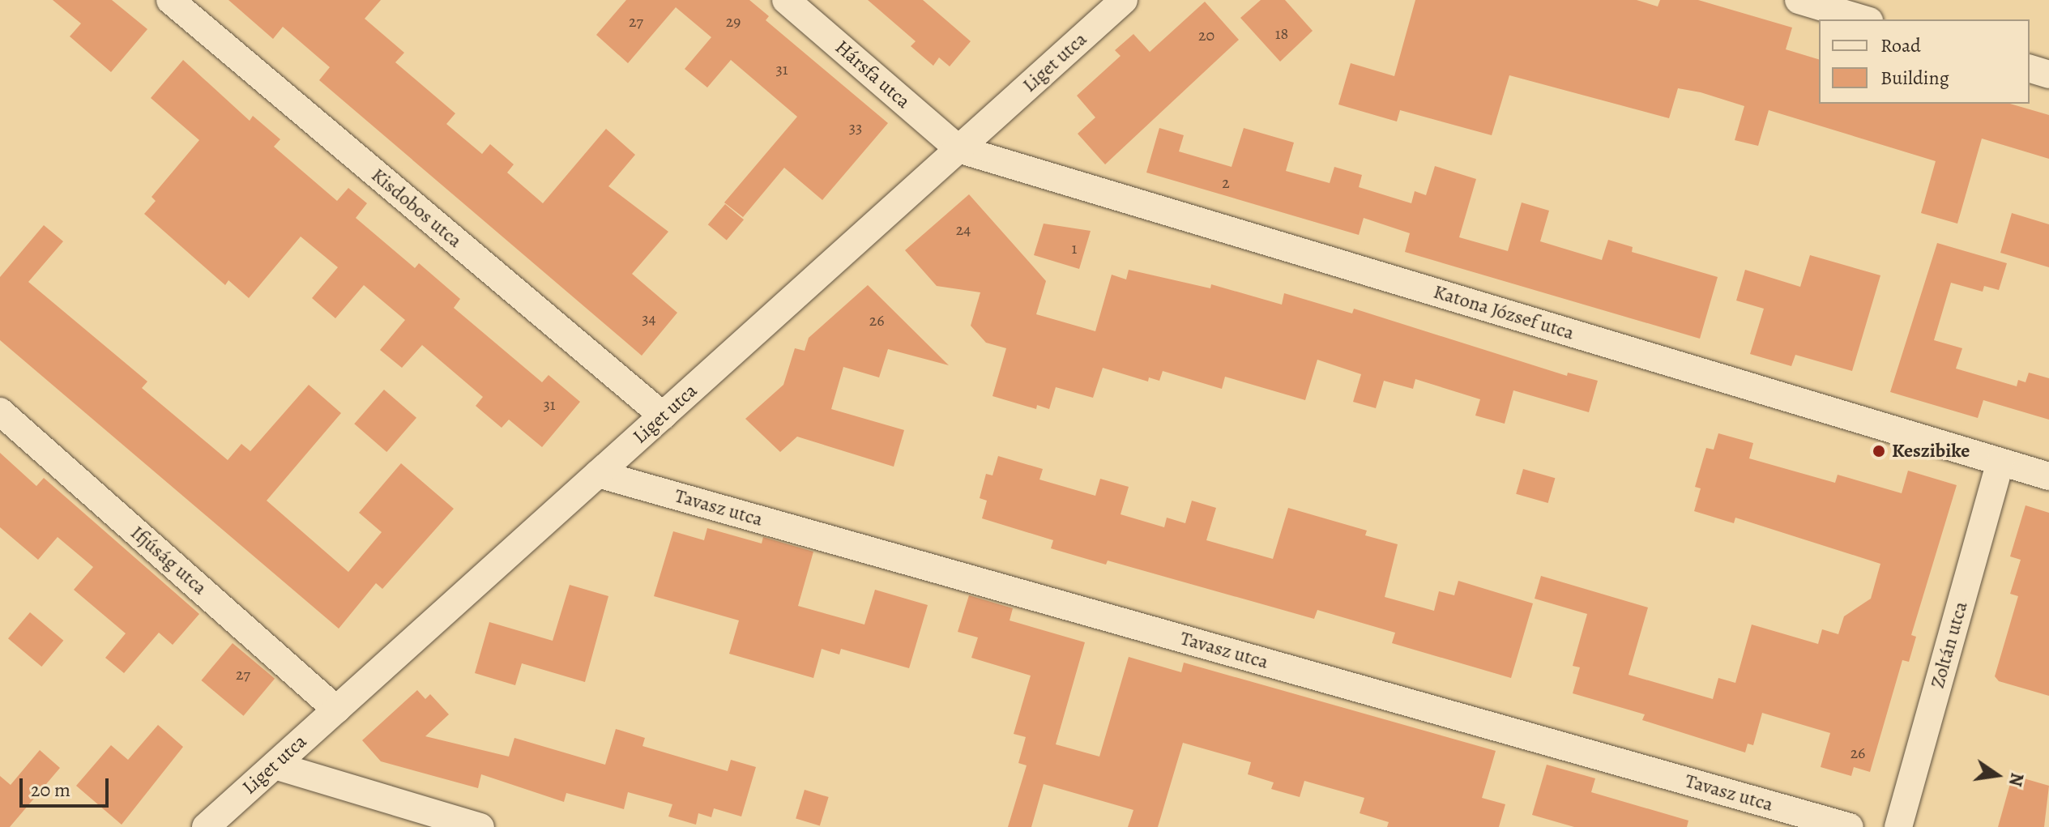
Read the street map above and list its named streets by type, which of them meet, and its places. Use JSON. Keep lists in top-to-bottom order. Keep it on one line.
{"streets":{"street":["Liget utca","Hársfa utca","Kisdobos utca","Katona József utca","Tavasz utca","Ifjúság utca","Zoltán utca"]},"crossings":[["Liget utca","Hársfa utca"],["Liget utca","Kisdobos utca"],["Liget utca","Katona József utca"],["Liget utca","Tavasz utca"],["Liget utca","Ifjúság utca"],["Hársfa utca","Katona József utca"],["Katona József utca","Zoltán utca"]],"places":["Keszibike"],"house_numbers":["27","29","18","20","31","33","2","24","1","34","26","31","27","26"],"legend":["Road","Building"],"scale_bar":"20 m","north":"right"}
